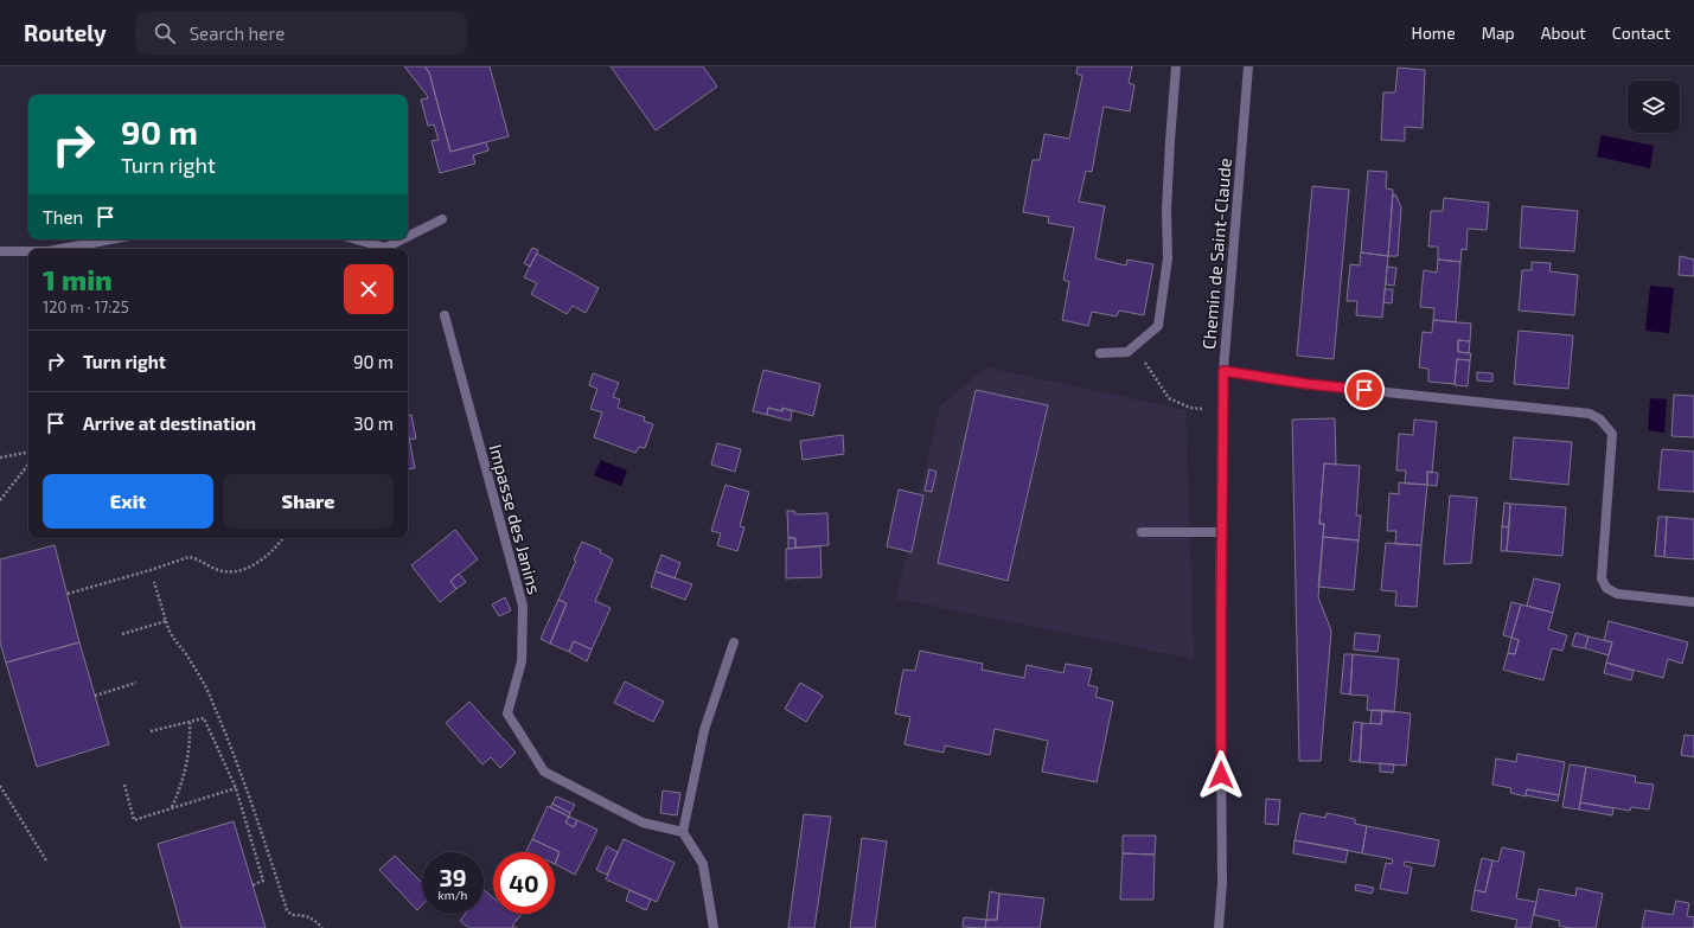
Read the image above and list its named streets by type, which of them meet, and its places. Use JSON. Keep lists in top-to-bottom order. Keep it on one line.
{"streets":{"street":["Chemin de Saint-Claude","Impasse des Janins"]},"page":{"header":"Routely","search":"Search here","nav":["Home","Map","About","Contact"],"turn":["90 m","Turn right"],"then":"Then","heading":["1 min","120 m · 17:25"],"list":[{"name":"Turn right","value":"90 m"},{"name":"Arrive at destination","value":"30 m"}],"buttons":["Exit","Share"],"speed":"39 km/h","limit":"40"}}
